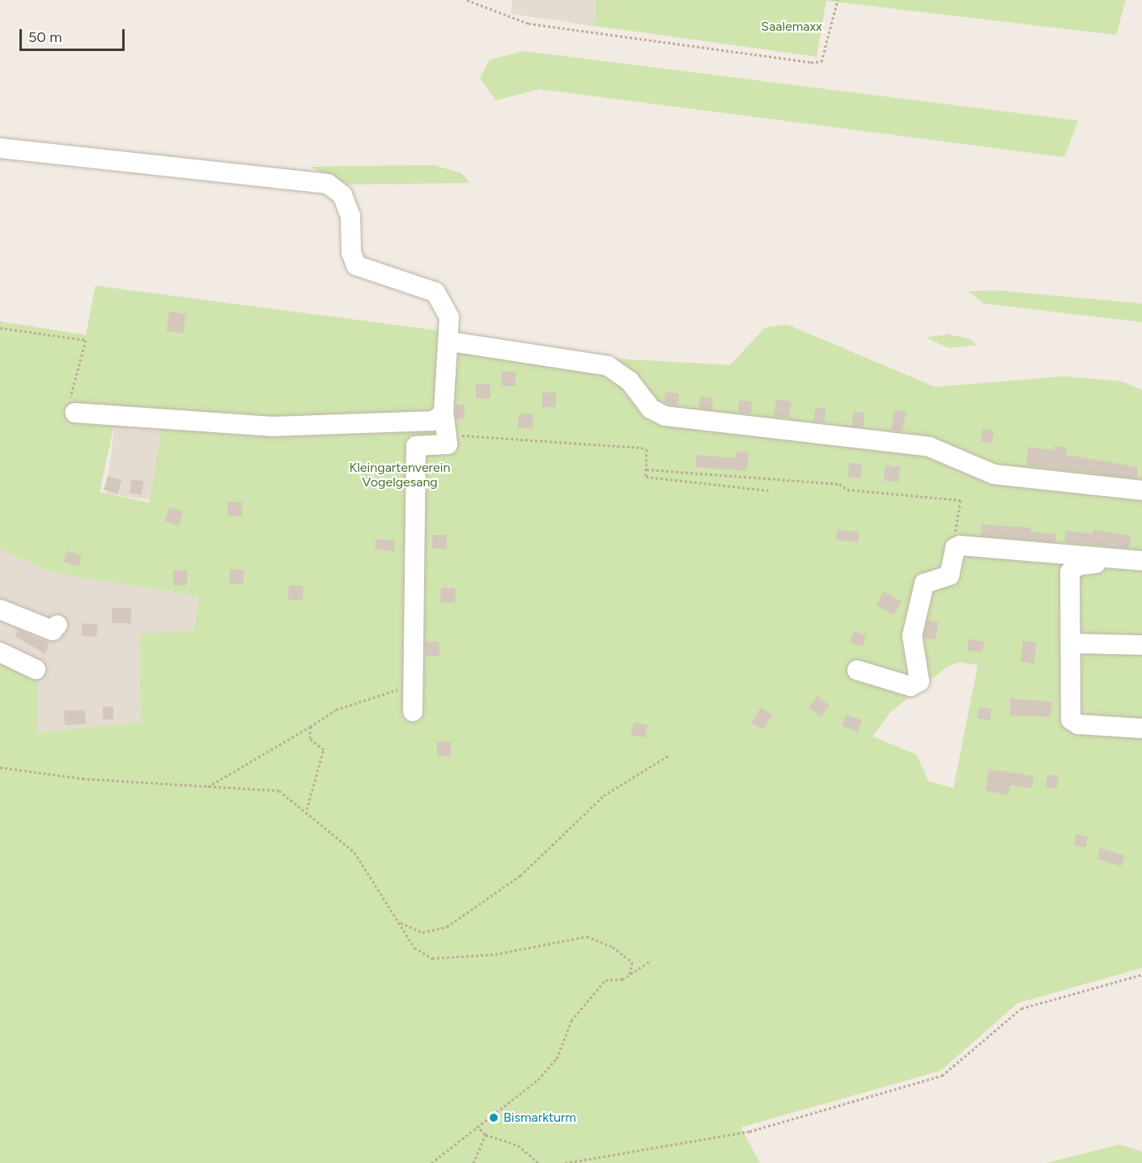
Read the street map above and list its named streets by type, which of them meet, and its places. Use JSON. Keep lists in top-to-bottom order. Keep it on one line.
{"parks":["Saalemaxx","Kleingartenverein Vogelgesang"],"places":["Bismarkturm"],"scale_bar":"50 m"}
